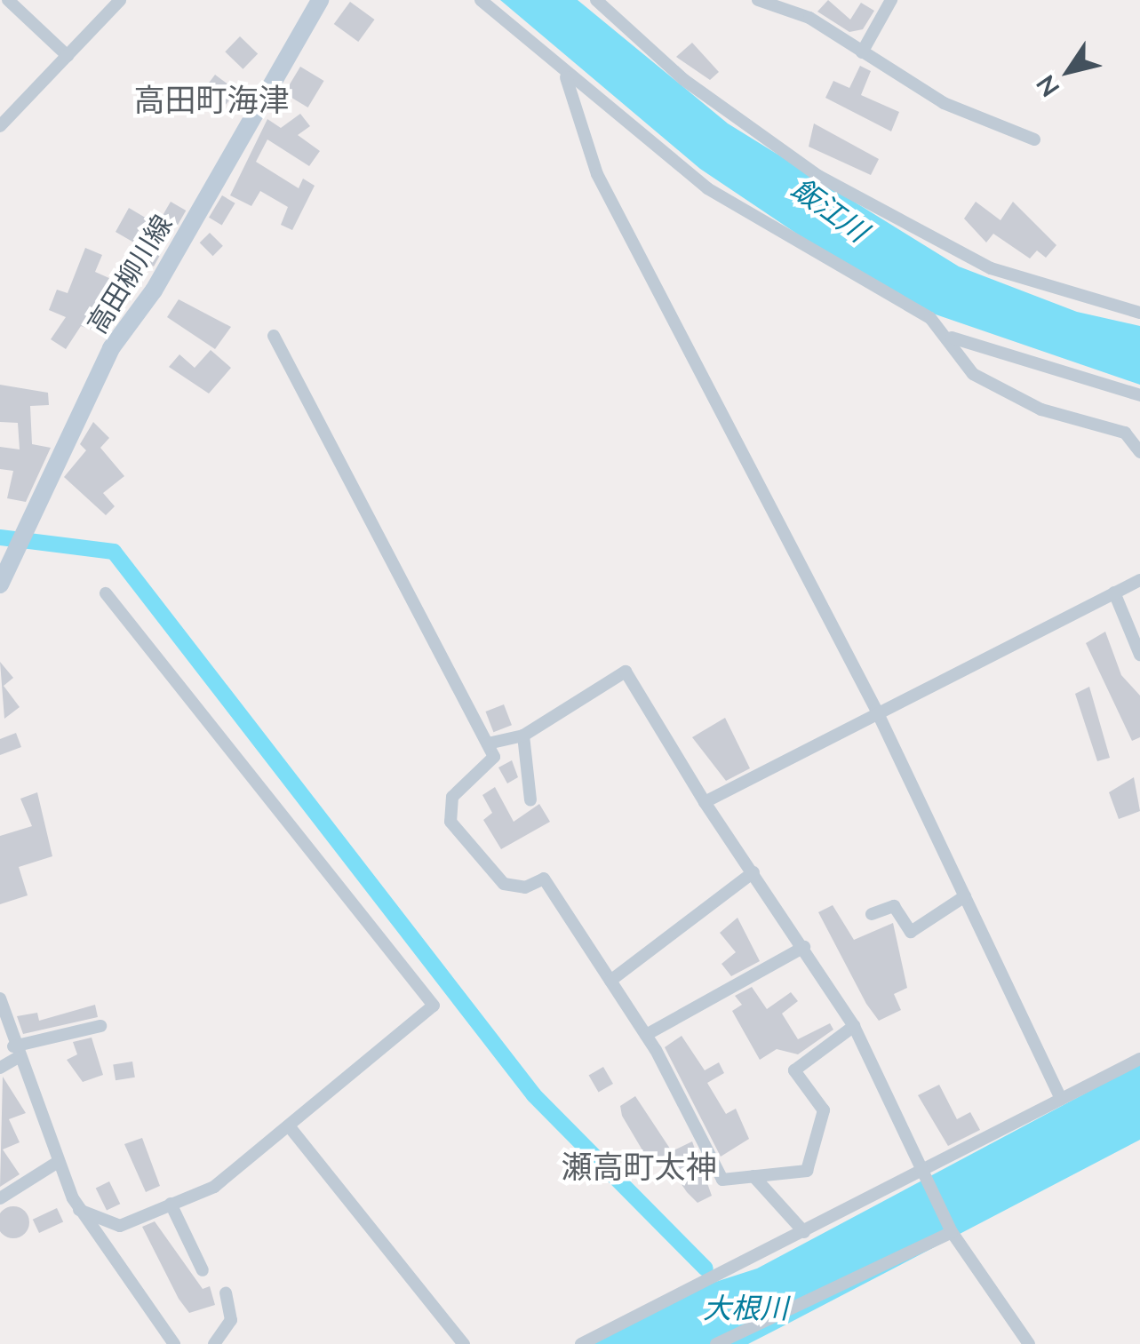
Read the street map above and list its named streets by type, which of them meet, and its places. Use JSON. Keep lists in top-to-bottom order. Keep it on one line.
{"streets":{"main road":["高田柳川線"]},"districts":["高田町海津","瀬高町太神"],"water":["飯江川","大根川"],"north":"bottom left"}
